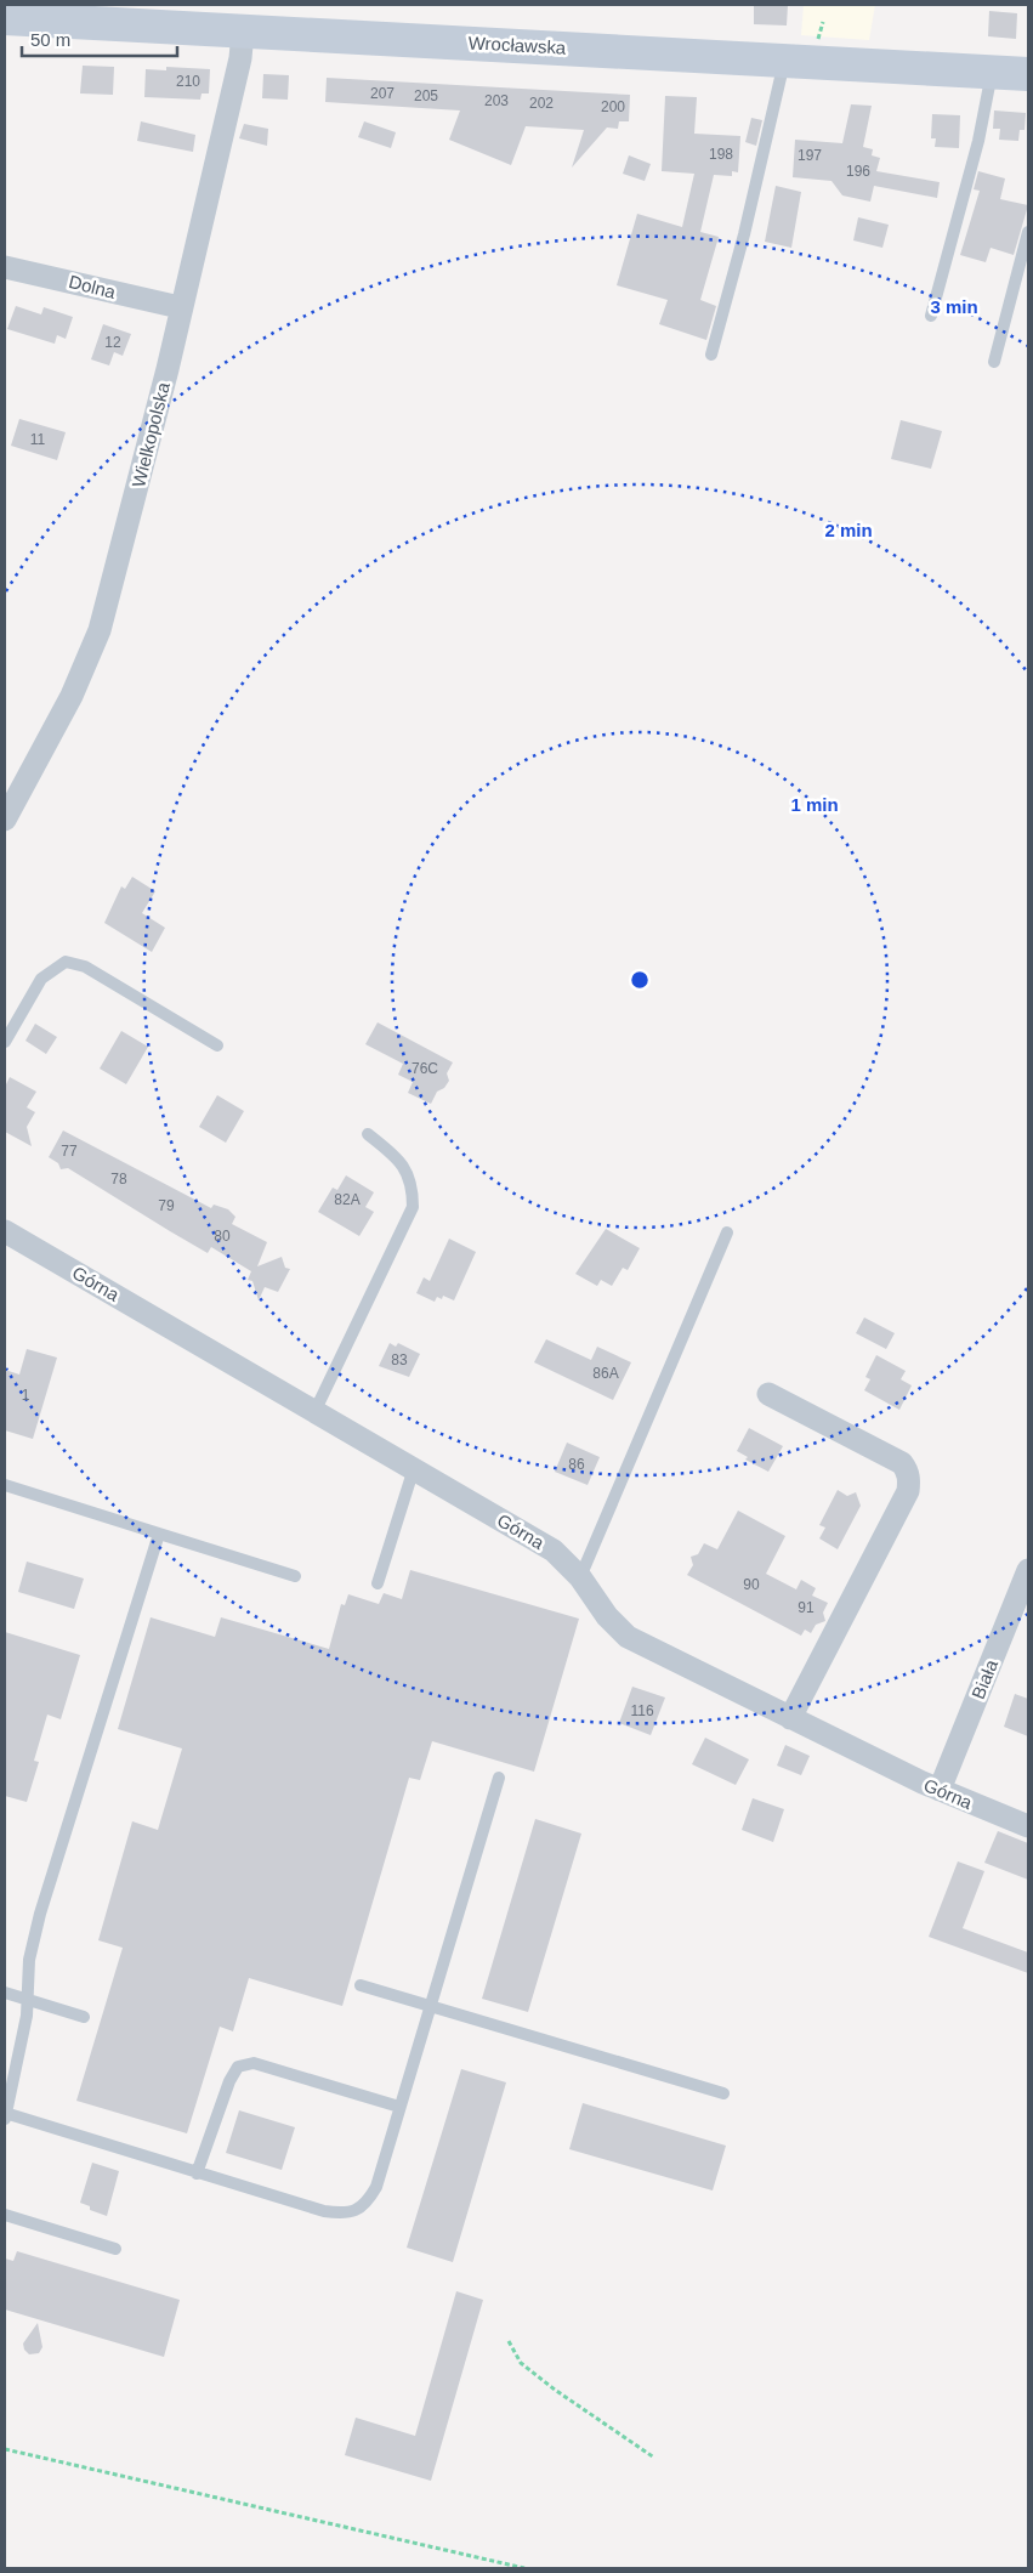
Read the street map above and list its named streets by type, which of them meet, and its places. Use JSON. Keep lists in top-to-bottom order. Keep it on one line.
{"streets":{"street":["Wrocławska","Dolna","Wielkopolska","Górna","Biała"]},"crossings":[["Wrocławska","Wielkopolska"],["Dolna","Wielkopolska"],["Górna","Biała"]],"house_numbers":["210","207","205","203","202","200","198","197","196","12","11","76C","77","78","82A","79","80","83","86A","1","86","90","91","116"],"scale_bar":"50 m","rings":["3 min","2 min","1 min"]}
